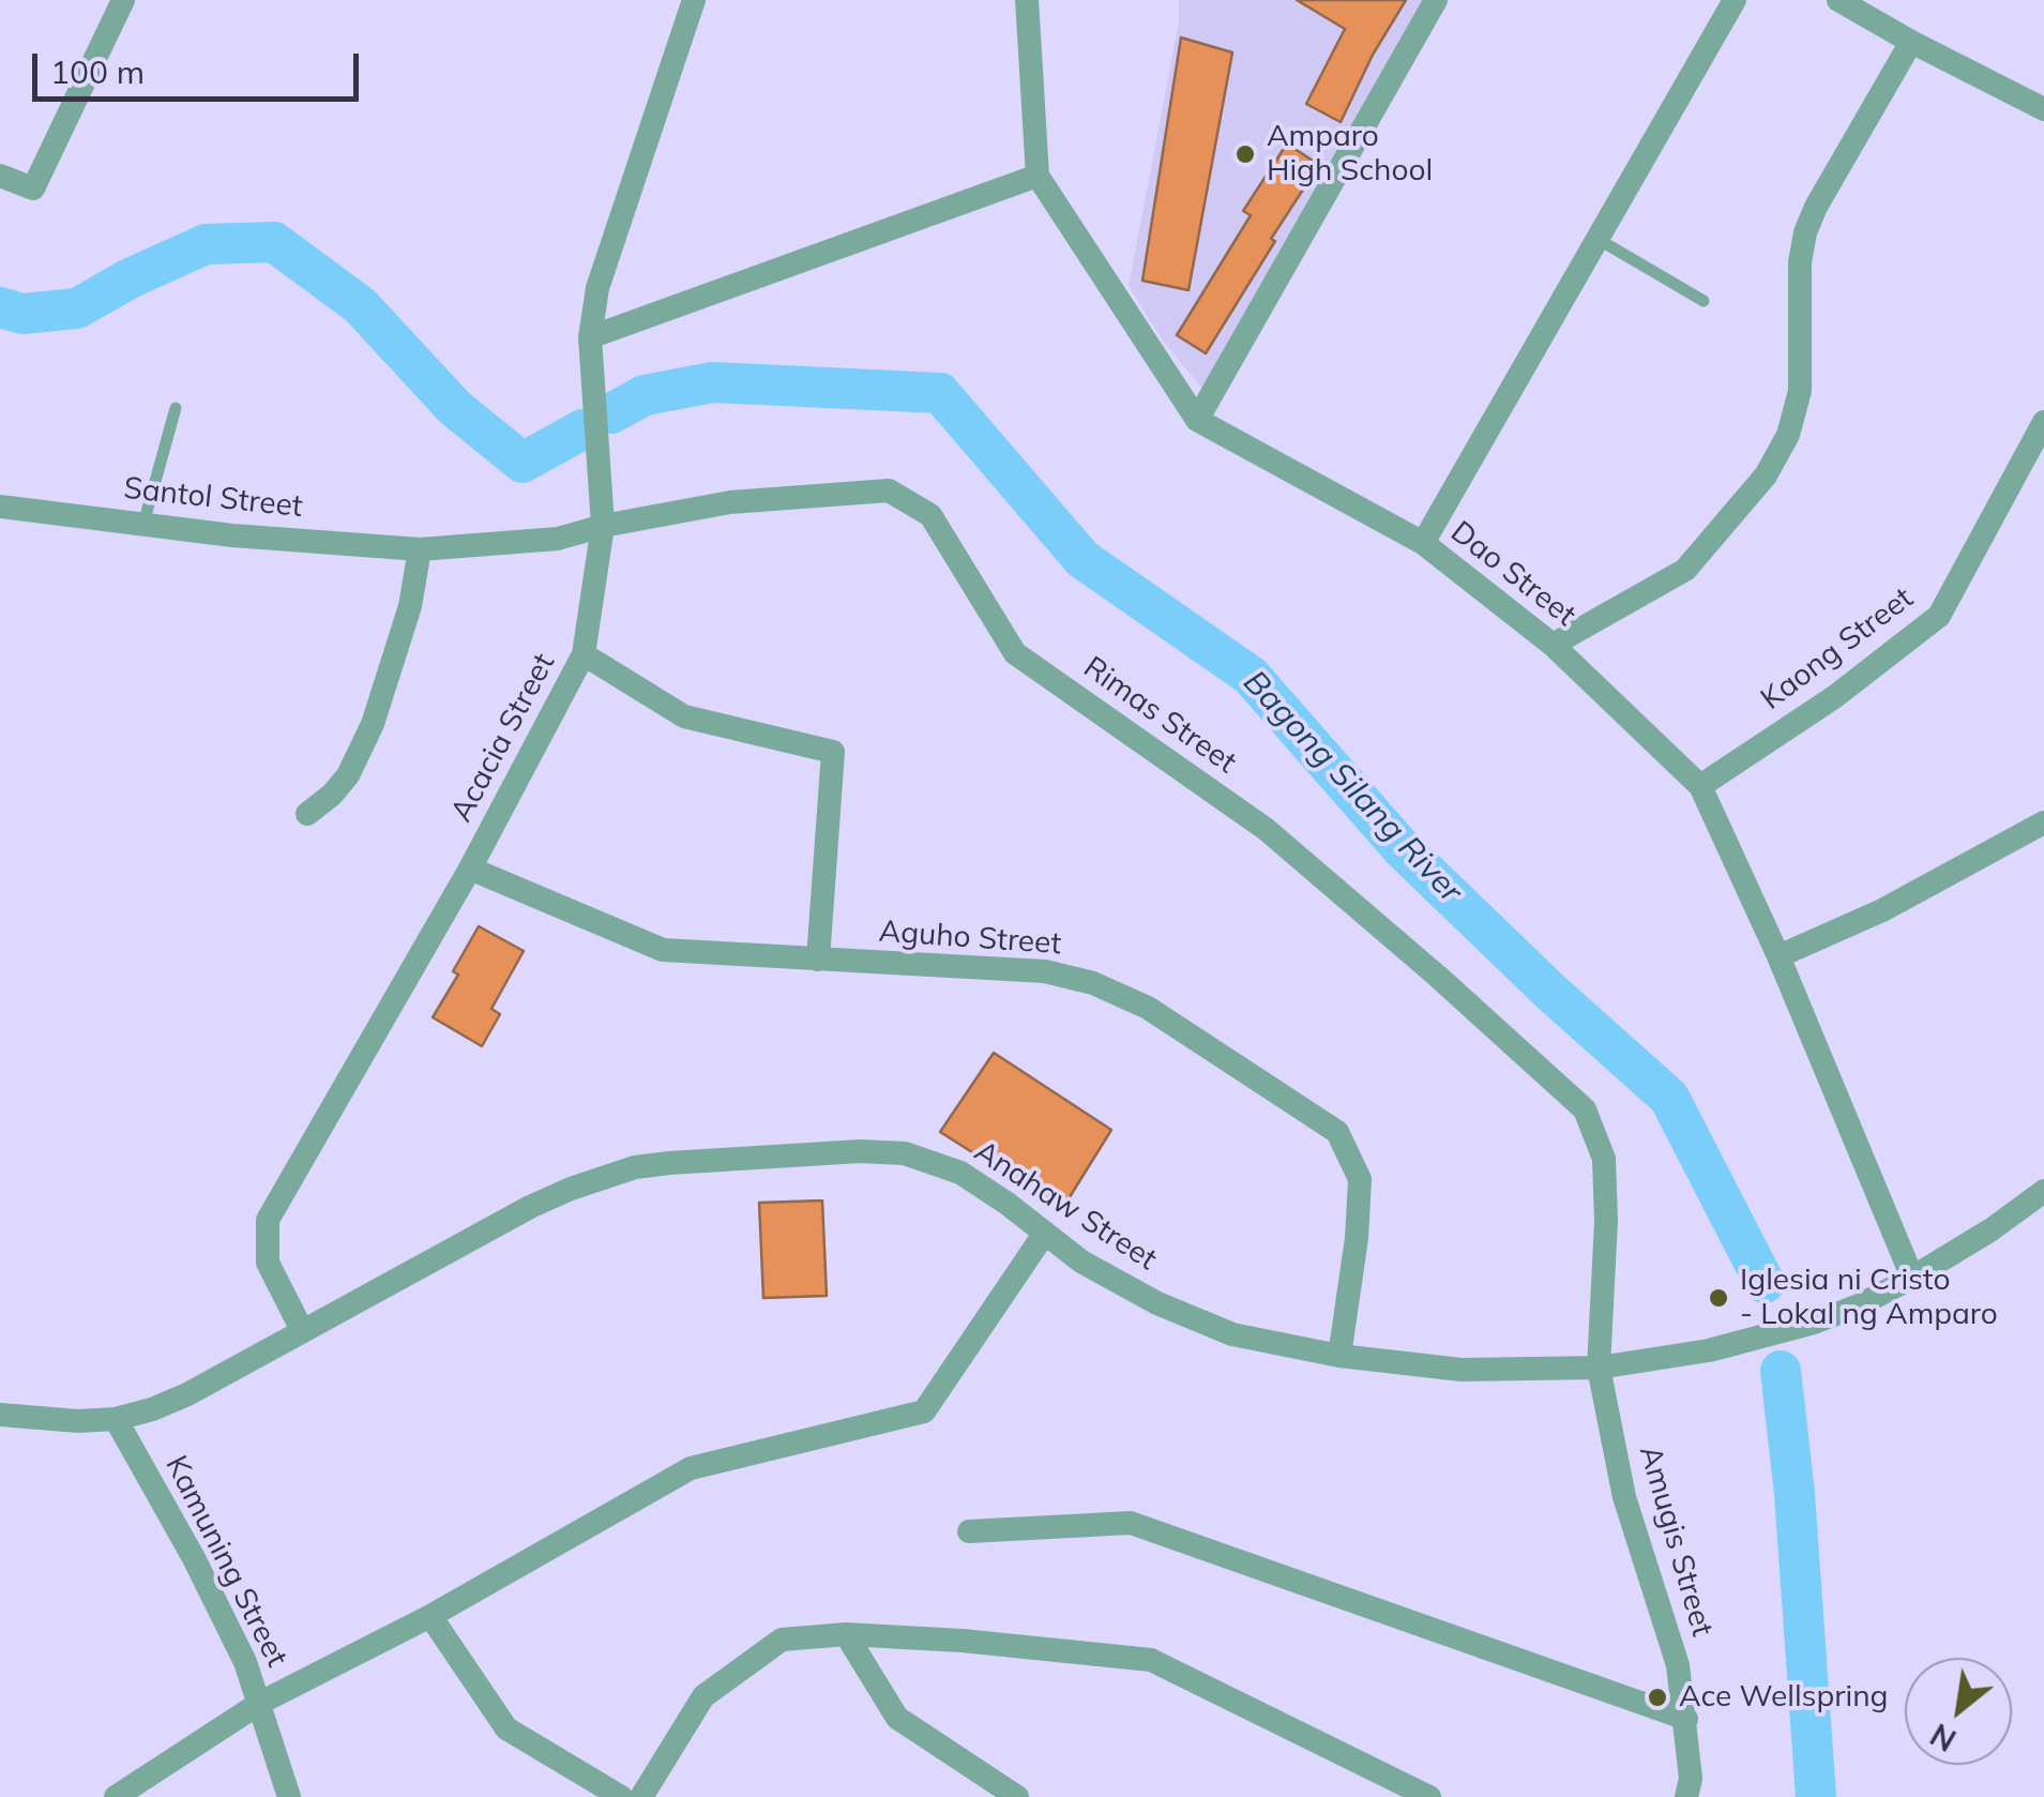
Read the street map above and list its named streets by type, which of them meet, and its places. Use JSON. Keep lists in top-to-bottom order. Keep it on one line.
{"streets":{"street":["Santol Street","Dao Street","Kaong Street","Rimas Street","Acacia Street","Aguho Street","Anahaw Street","Amugis Street","Kamuning Street"]},"crossings":[["Santol Street","Rimas Street"],["Dao Street","Kaong Street"],["Dao Street","Anahaw Street"],["Rimas Street","Acacia Street"],["Rimas Street","Anahaw Street"],["Rimas Street","Amugis Street"],["Acacia Street","Aguho Street"],["Acacia Street","Anahaw Street"],["Aguho Street","Anahaw Street"],["Anahaw Street","Amugis Street"],["Anahaw Street","Kamuning Street"]],"water":["Bagong Silang River"],"places":["Amparo High School","Iglesia ni Cristo - Lokal ng Amparo","Ace Wellspring"],"scale_bar":"100 m","north":"bottom left"}
